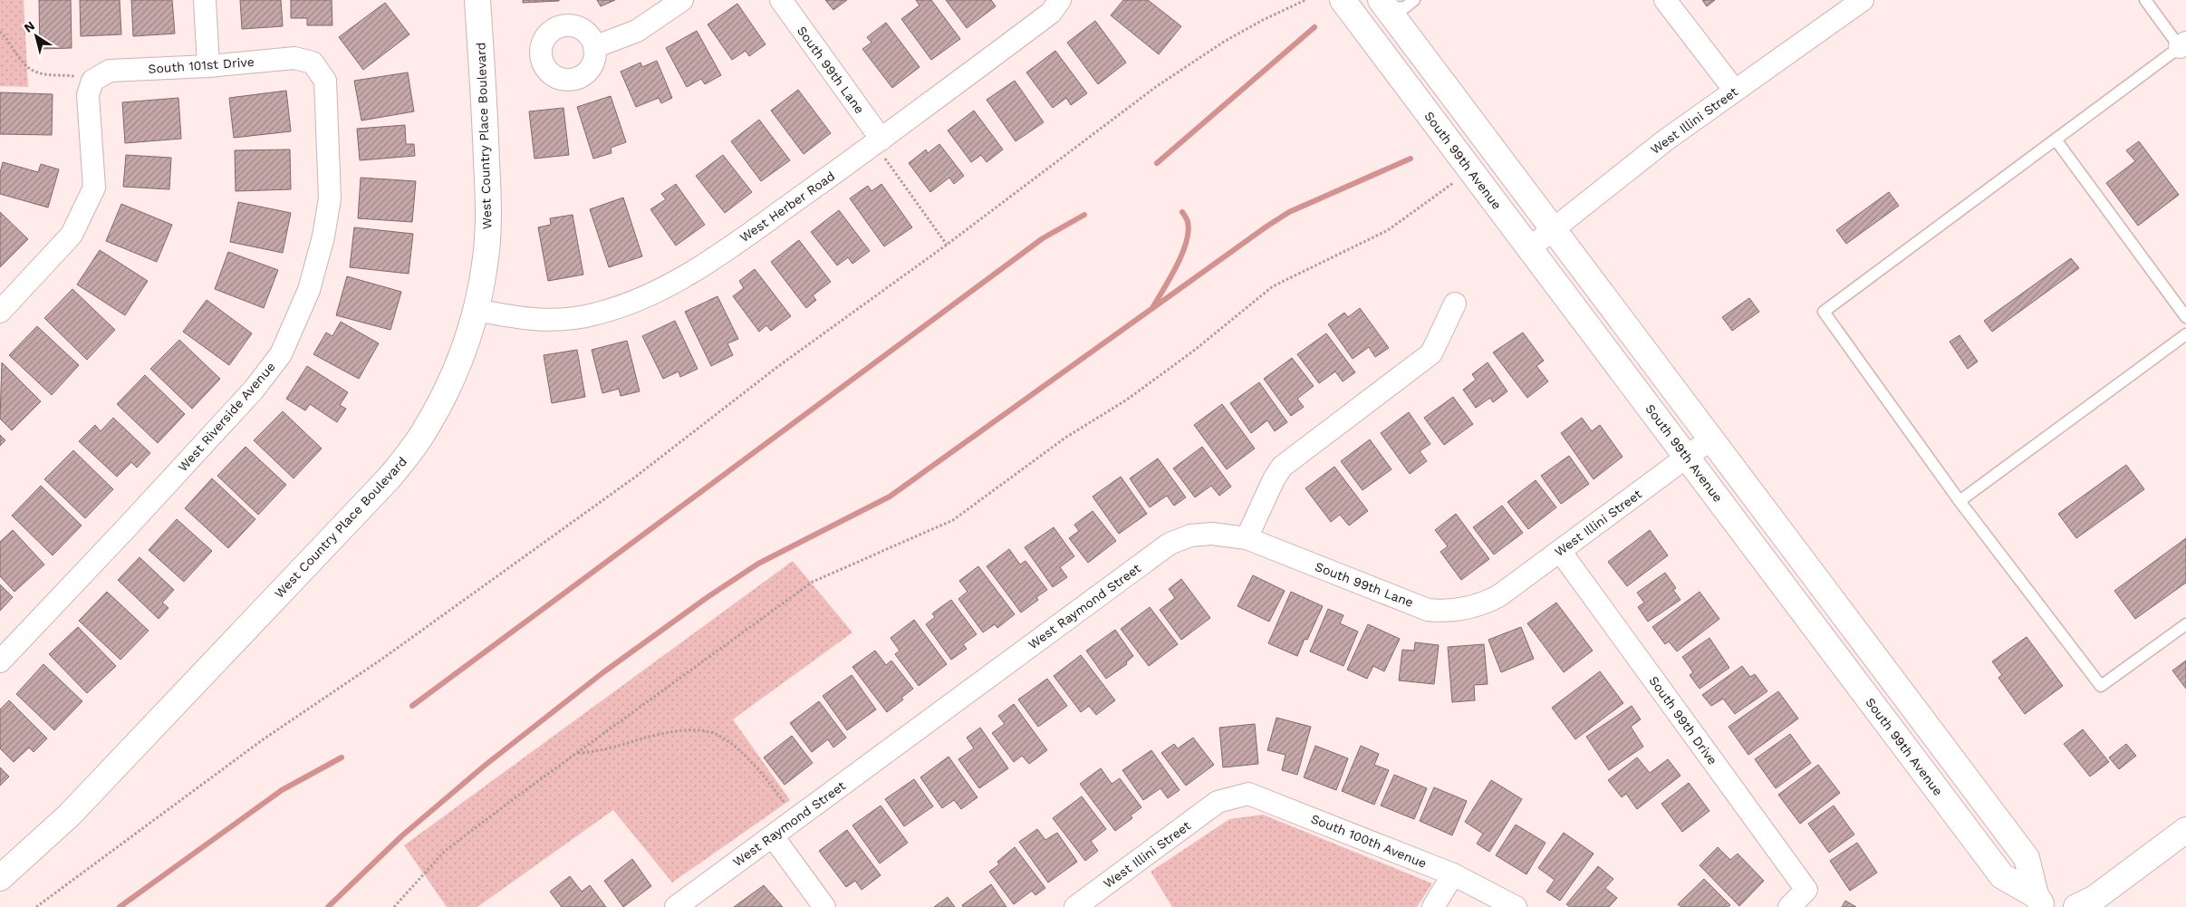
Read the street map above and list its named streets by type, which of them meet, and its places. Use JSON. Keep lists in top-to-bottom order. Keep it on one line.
{"streets":{"main road":["West Country Place Boulevard","South 99th Avenue"],"street":["South 101st Drive","South 99th Lane","West Illini Street","West Herber Road","West Riverside Avenue","West Raymond Street","South 99th Drive","South 100th Avenue"]},"crossings":[["South 101st Drive","West Riverside Avenue"],["South 99th Lane","West Illini Street"],["South 99th Lane","West Herber Road"],["South 99th Lane","West Raymond Street"],["West Illini Street","South 99th Avenue"],["West Illini Street","South 99th Drive"],["West Illini Street","South 100th Avenue"],["West Country Place Boulevard","West Herber Road"]],"north":"top left"}
